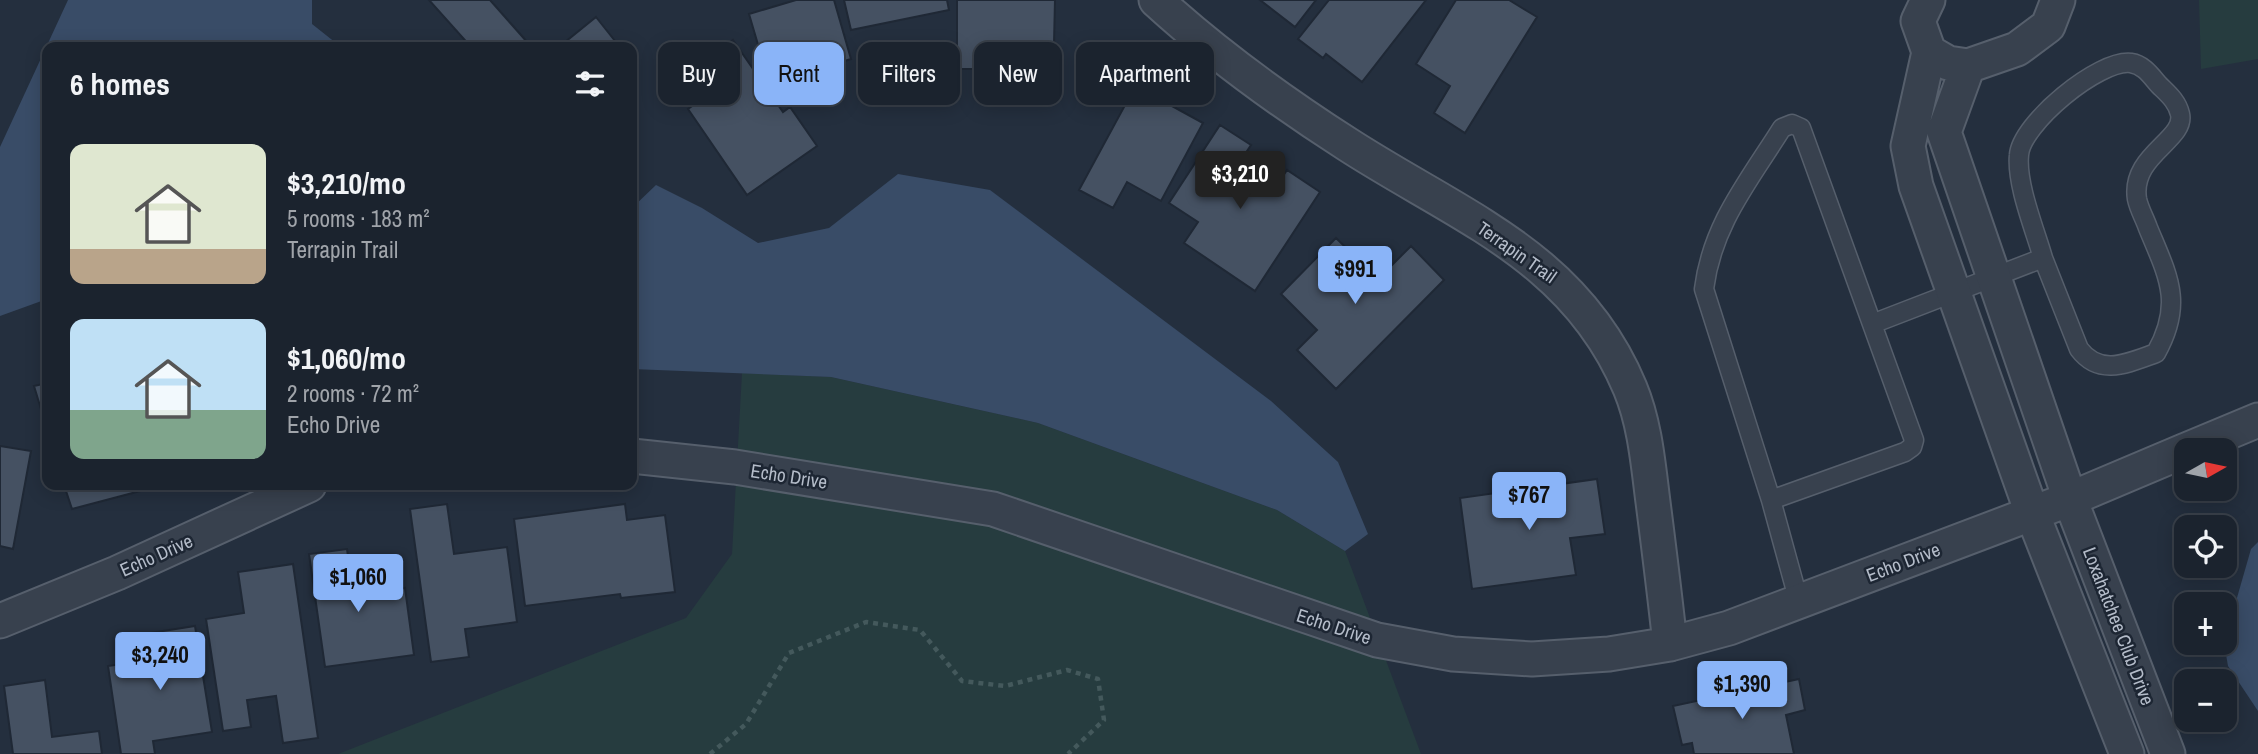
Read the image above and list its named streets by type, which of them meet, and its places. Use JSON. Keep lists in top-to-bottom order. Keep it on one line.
{"streets":{"street":["Terrapin Trail","Echo Drive","Loxahatchee Club Drive"]},"crossings":[["Terrapin Trail","Echo Drive"],["Echo Drive","Loxahatchee Club Drive"]],"north":"right","page":{"chip":["Buy","Rent","Filters","New","Apartment"],"heading":"6 homes","list":[{"name":"$3,210/mo","note":"5 rooms · 183 m² · Terrapin Trail"},{"name":"$1,060/mo","note":"2 rooms · 72 m² · Echo Drive"}],"price":["$3,210","$991","$767","$1,060","$3,240","$1,390"],"map_buttons":["+","−"]}}
